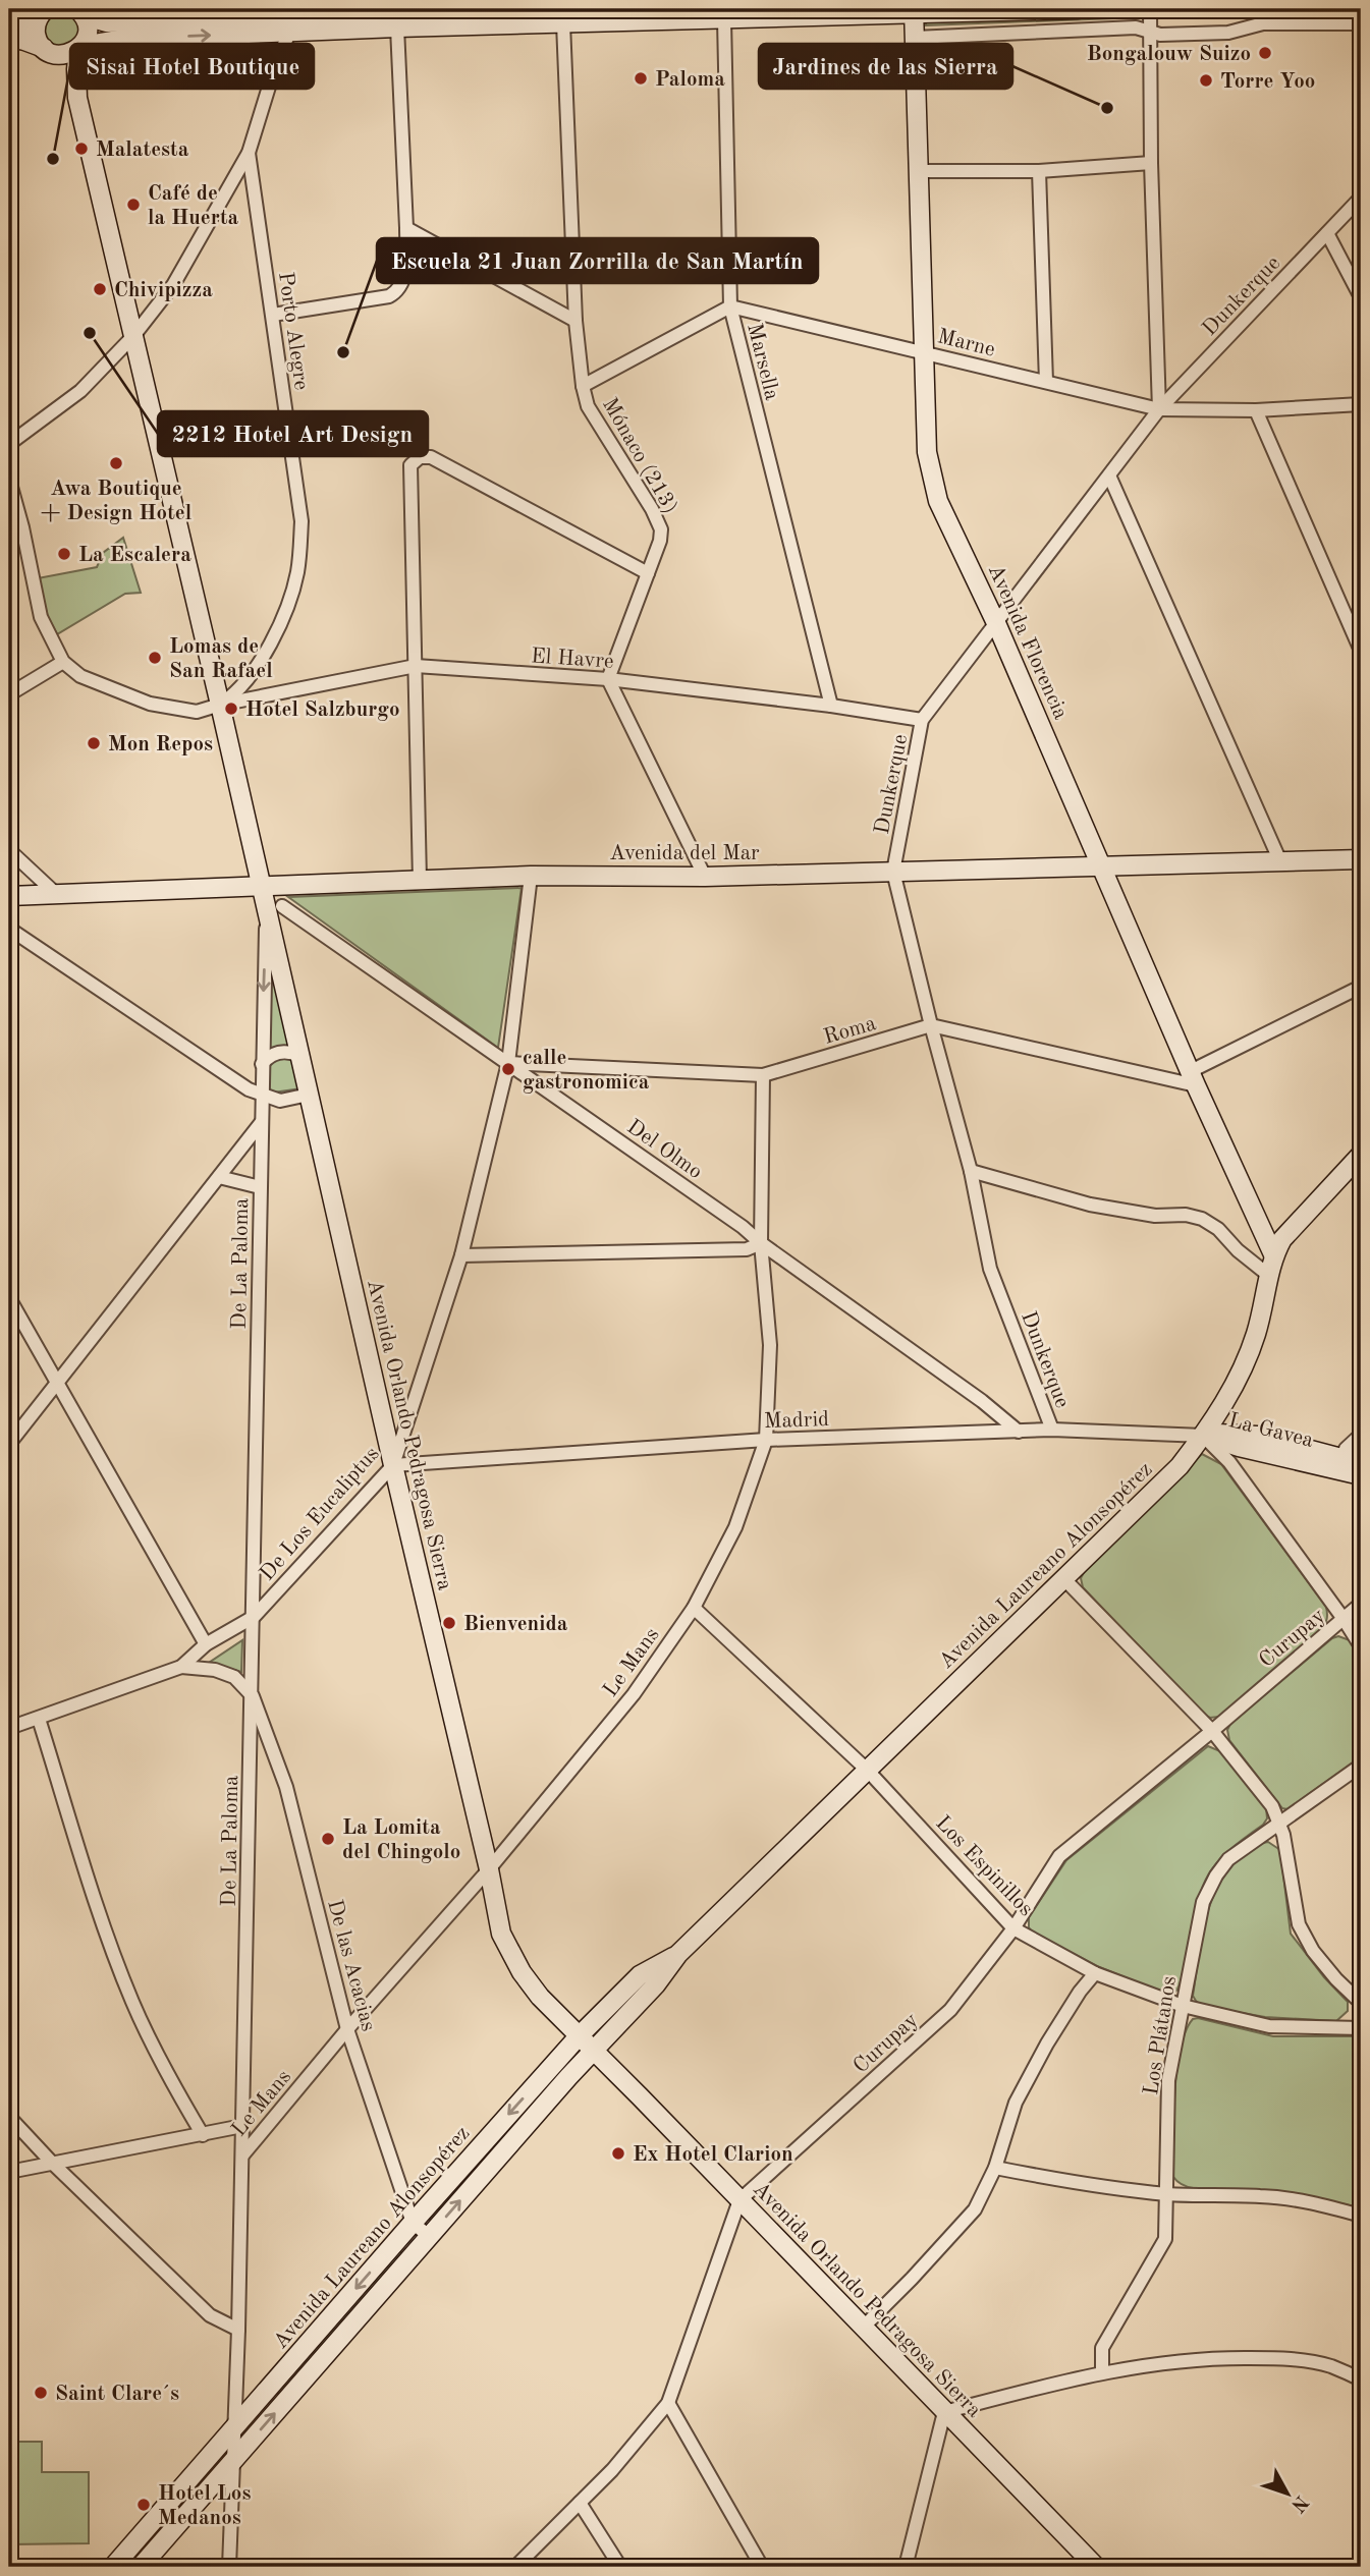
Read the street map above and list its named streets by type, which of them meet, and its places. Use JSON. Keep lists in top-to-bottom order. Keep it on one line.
{"streets":{"street":["Dunkerque","Porto Alegre","Marne","Marsella","Mónaco (213)","Avenida Florencia","El Havre","Avenida del Mar","Roma","Del Olmo","De La Paloma","Madrid","La Gavea","Avenida Orlando Pedragosa Sierra","De Los Eucaliptus","Avenida Laureano Alonsopérez","Curupay","Le Mans","Los Espinillos","De las Acacias","Los Plátanos"]},"crossings":[["Dunkerque","Marne"],["Dunkerque","Avenida Florencia"],["Dunkerque","El Havre"],["Dunkerque","Avenida del Mar"],["Dunkerque","Roma"],["Dunkerque","Madrid"],["Porto Alegre","El Havre"],["Porto Alegre","Avenida Orlando Pedragosa Sierra"],["Marne","Marsella"],["Marne","Avenida Florencia"],["Marsella","El Havre"],["Mónaco (213)","El Havre"],["Avenida Florencia","Avenida del Mar"],["Avenida Florencia","Roma"],["Avenida Florencia","Avenida Laureano Alonsopérez"],["El Havre","Avenida Orlando Pedragosa Sierra"],["Avenida del Mar","Avenida Orlando Pedragosa Sierra"],["Avenida del Mar","De Los Eucaliptus"],["Roma","Del Olmo"],["Roma","De Los Eucaliptus"],["Roma","Le Mans"],["Del Olmo","De La Paloma"],["Del Olmo","Madrid"],["Del Olmo","Avenida Orlando Pedragosa Sierra"],["Del Olmo","De Los Eucaliptus"],["Del Olmo","Le Mans"],["De La Paloma","Avenida Orlando Pedragosa Sierra"],["De La Paloma","De Los Eucaliptus"],["De La Paloma","Avenida Laureano Alonsopérez"],["De La Paloma","Le Mans"],["De La Paloma","De las Acacias"],["Madrid","La Gavea"],["Madrid","Avenida Orlando Pedragosa Sierra"],["Madrid","De Los Eucaliptus"],["Madrid","Avenida Laureano Alonsopérez"],["Madrid","Le Mans"],["La Gavea","Avenida Laureano Alonsopérez"],["Avenida Orlando Pedragosa Sierra","De Los Eucaliptus"],["Avenida Orlando Pedragosa Sierra","Avenida Laureano Alonsopérez"],["Avenida Orlando Pedragosa Sierra","Curupay"],["Avenida Orlando Pedragosa Sierra","Le Mans"],["Avenida Laureano Alonsopérez","Los Espinillos"],["Avenida Laureano Alonsopérez","De las Acacias"],["Curupay","Los Espinillos"],["Le Mans","Los Espinillos"],["Le Mans","De las Acacias"],["Los Espinillos","Los Plátanos"]],"places":["Bongalouw Suizo","Paloma","Torre Yoo","Jardines de las Sierra","Malatesta","Sisai Hotel Boutique","Café de la Huerta","Chivipizza","2212 Hotel Art Design","Escuela 21 Juan Zorrilla de San Martín","Awa Boutique + Design Hotel","La Escalera","Lomas de San Rafael","Hotel Salzburgo","Mon Repos","calle gastronomica","Bienvenida","La Lomita del Chingolo","Ex Hotel Clarion","Saint Clare´s","Hotel Los Medanos"],"north":"bottom right"}
